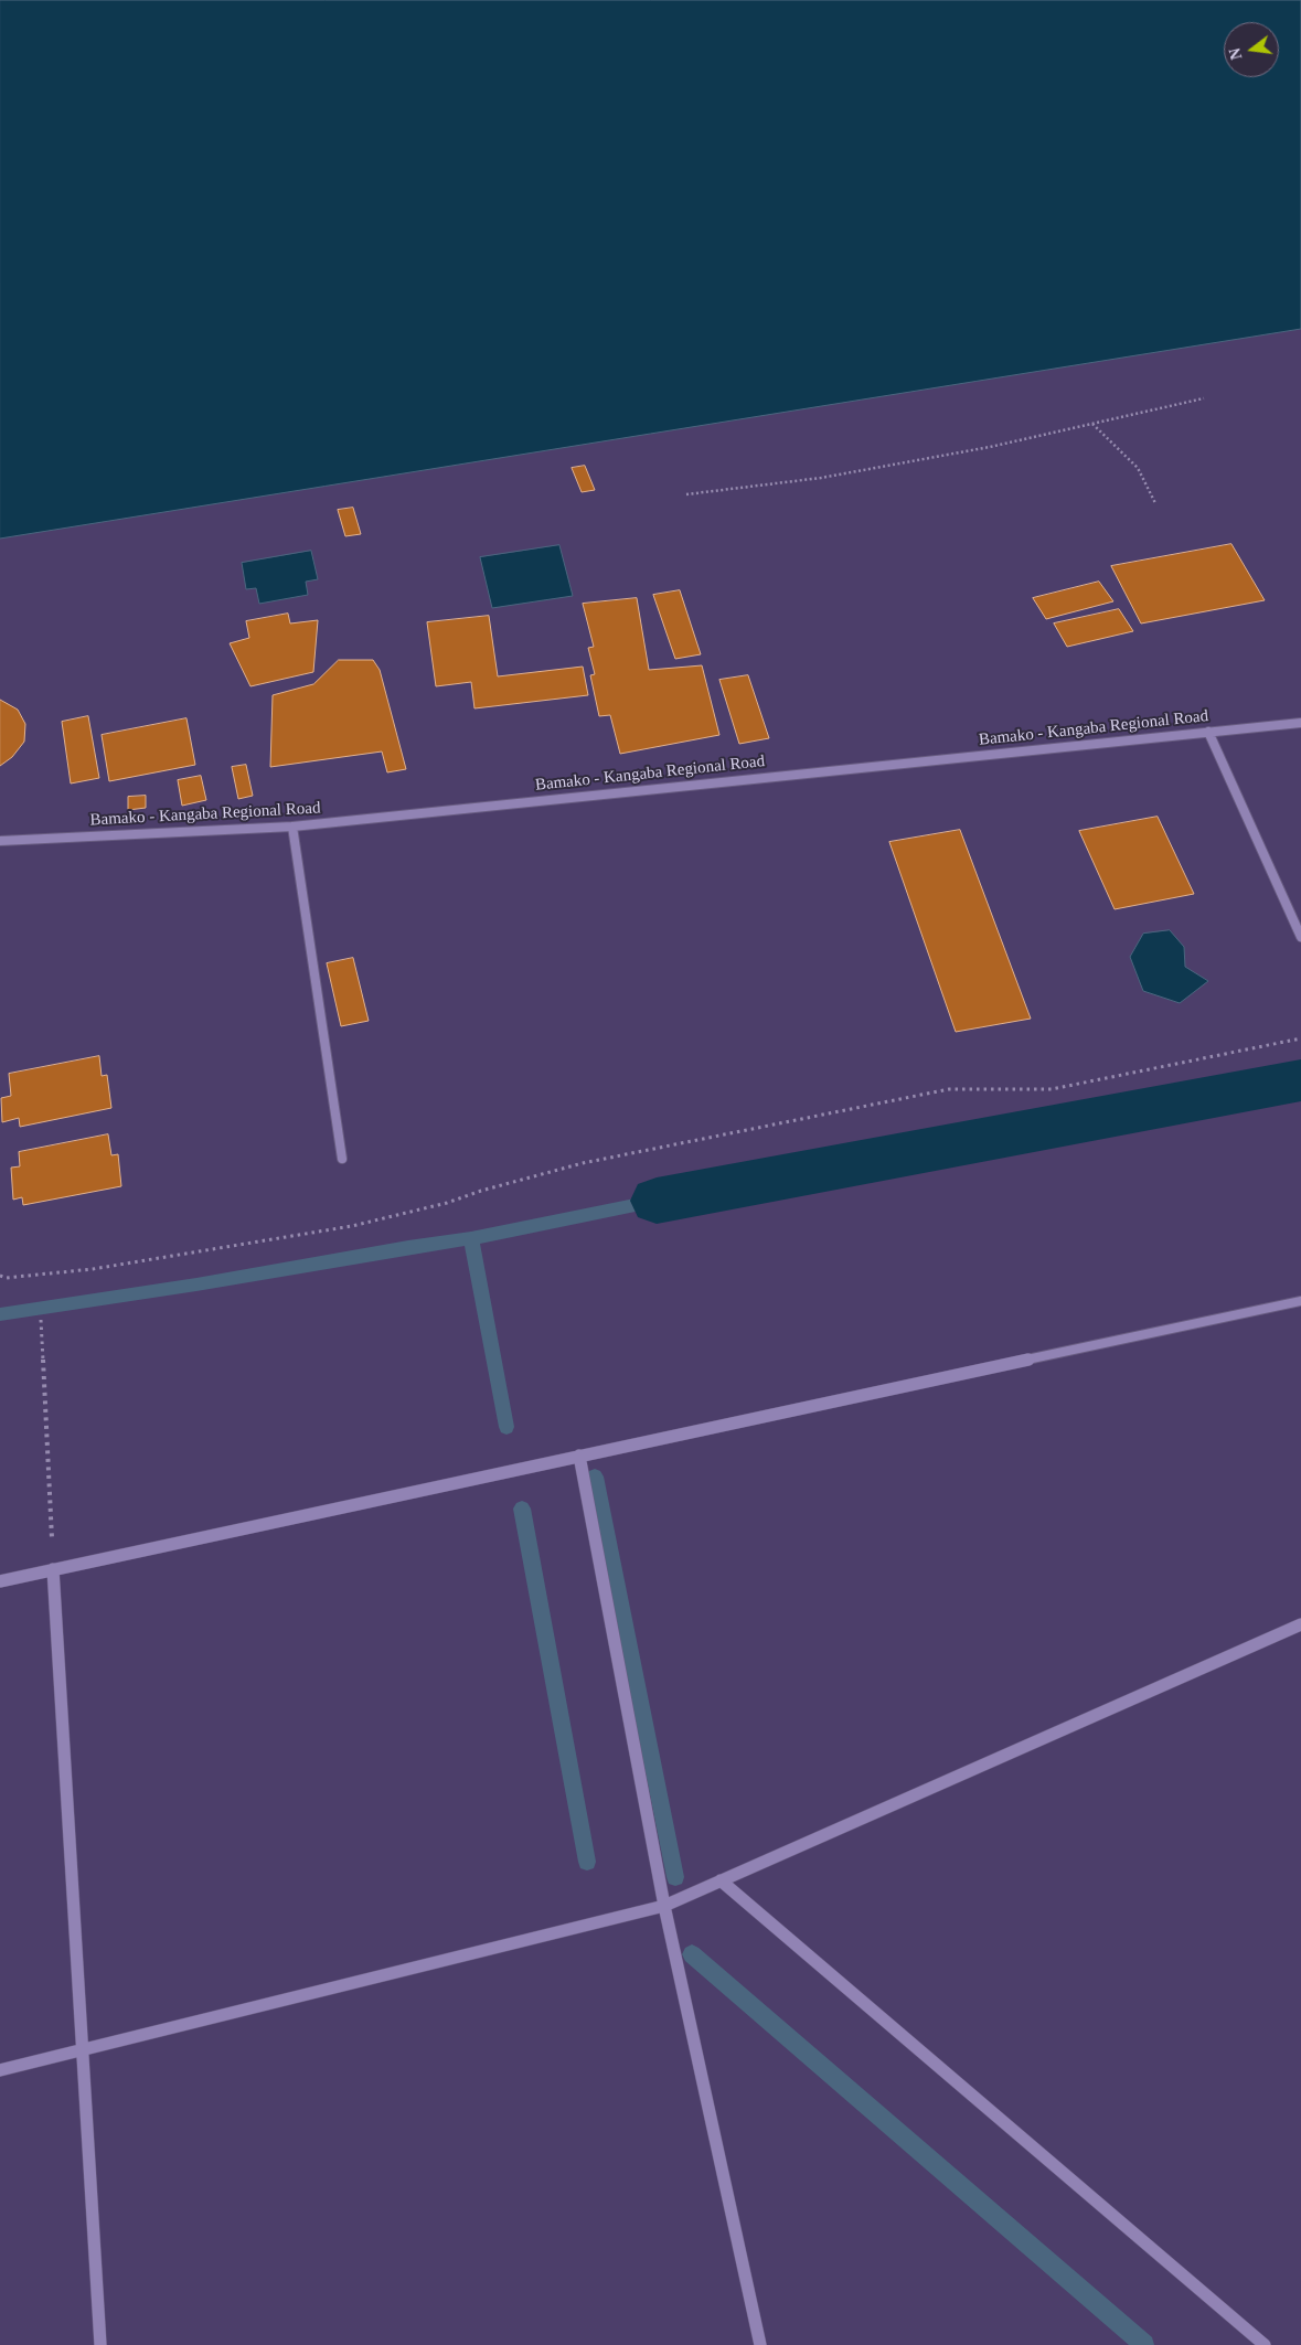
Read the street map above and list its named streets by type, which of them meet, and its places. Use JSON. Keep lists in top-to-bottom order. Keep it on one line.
{"streets":{"street":["Bamako - Kangaba Regional Road"]},"north":"left"}
